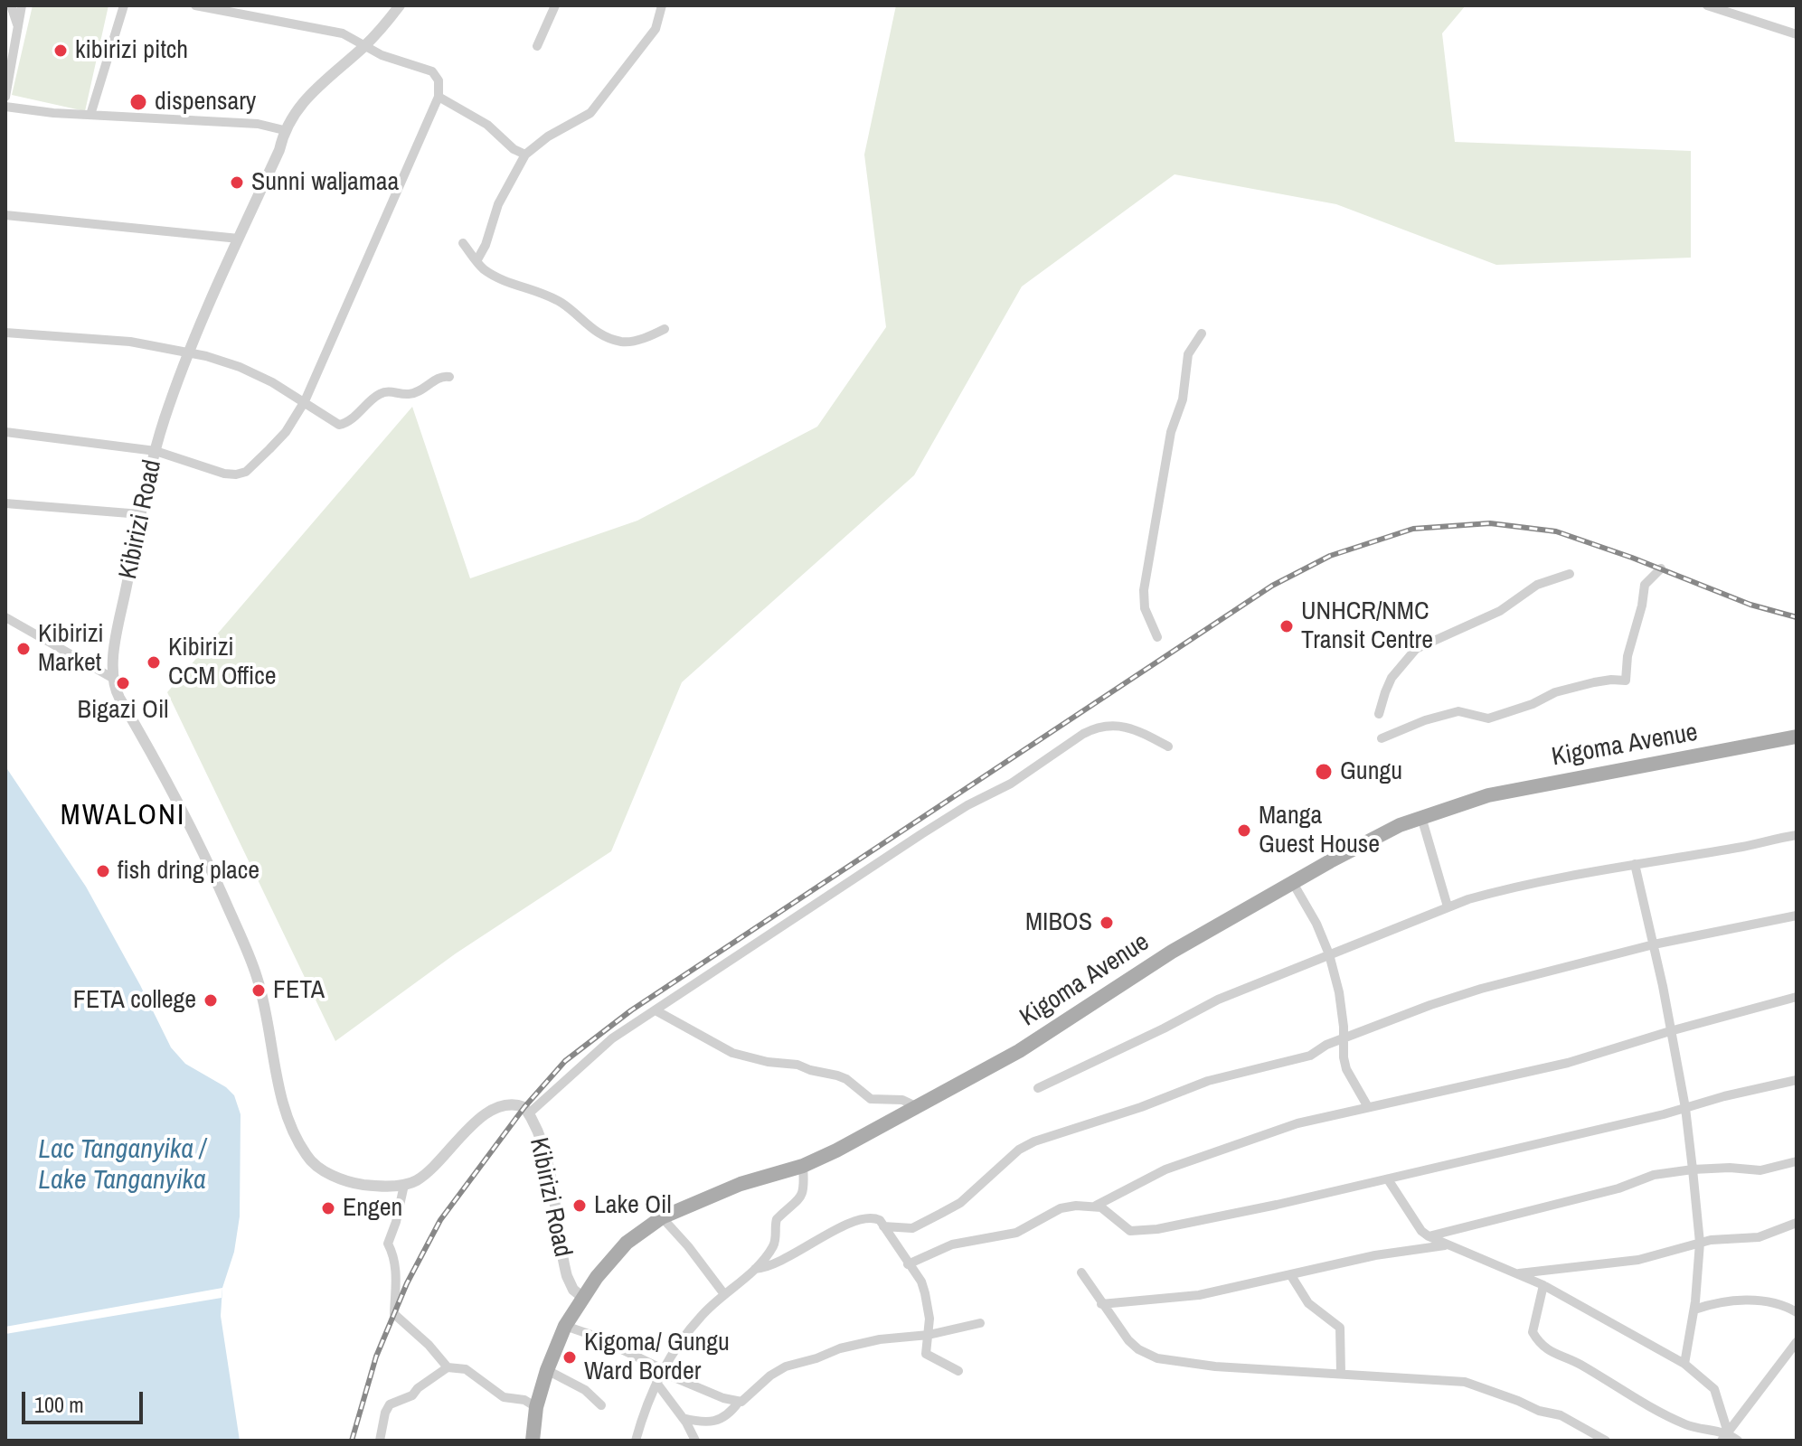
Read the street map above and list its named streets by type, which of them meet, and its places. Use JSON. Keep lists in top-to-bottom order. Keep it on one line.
{"streets":{"main road":["Kigoma Avenue"],"street":["Kibirizi Road"]},"crossings":[["Kibirizi Road","Kigoma Avenue"]],"districts":["MWALONI"],"water":["Lac Tanganyika / Lake Tanganyika"],"places":["kibirizi pitch","dispensary","Sunni waljamaa","UNHCR/NMC Transit Centre","Kibirizi Market","Kibirizi CCM Office","Bigazi Oil","Gungu","Manga Guest House","fish dring place","MIBOS","FETA","FETA college","Lake Oil","Engen","Kigoma/ Gungu Ward Border"],"scale_bar":"100 m"}
